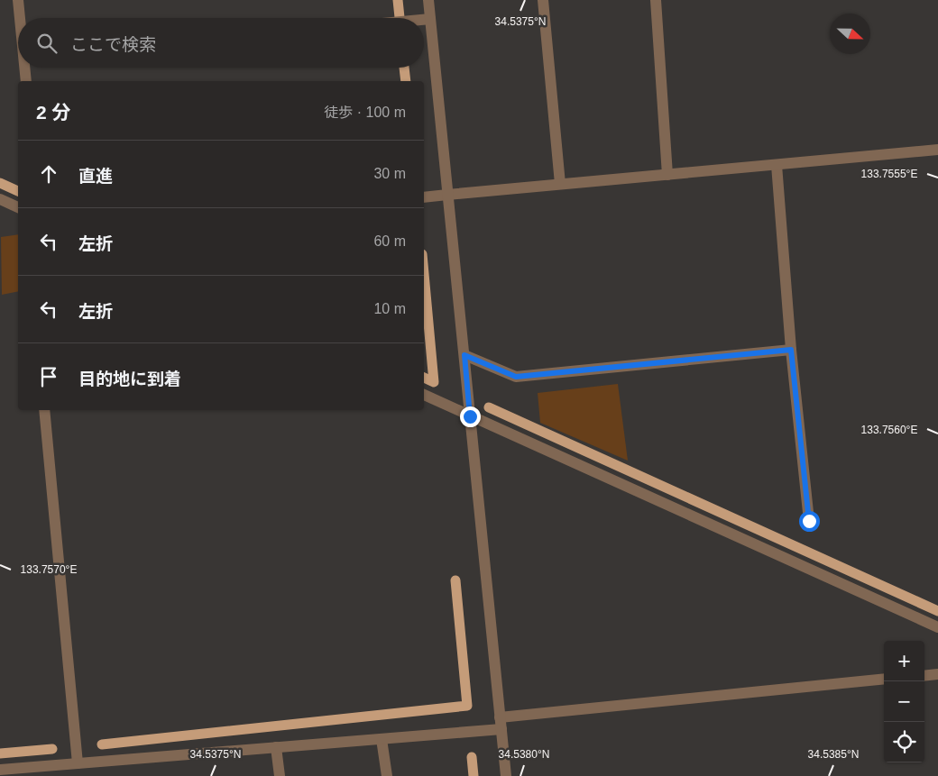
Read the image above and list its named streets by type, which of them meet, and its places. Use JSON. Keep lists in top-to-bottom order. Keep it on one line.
{"north":"right","page":{"search":"ここで検索","heading":["2 分","徒歩 · 100 m"],"list":[["直進","30 m"],["左折","60 m"],["左折","10 m"],"目的地に到着"],"map_buttons":["+","−"]},"coordinates":["34.5375°N","133.7555°E","133.7560°E","133.7570°E","34.5380°N","34.5385°N"]}
